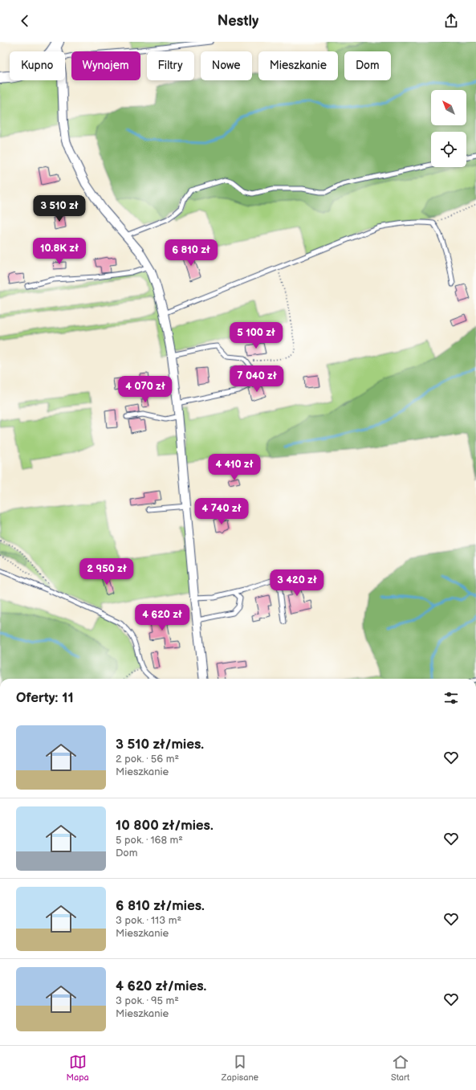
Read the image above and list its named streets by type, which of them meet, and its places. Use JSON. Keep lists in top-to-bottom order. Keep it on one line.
{"north":"top left","page":{"header":"Nestly","chip":["Kupno","Wynajem","Filtry","Nowe","Mieszkanie","Dom"],"price":["3 510 zł","10.8K zł","6 810 zł","5 100 zł","7 040 zł","4 070 zł","4 410 zł","4 740 zł","2 950 zł","3 420 zł","4 620 zł"],"heading":"Oferty: 11","list":[{"name":"3 510 zł/mies.","note":"2 pok. · 56 m² · Mieszkanie"},{"name":"10 800 zł/mies.","note":"5 pok. · 168 m² · Dom"},{"name":"6 810 zł/mies.","note":"3 pok. · 113 m² · Mieszkanie"},{"name":"4 620 zł/mies.","note":"3 pok. · 95 m² · Mieszkanie"}],"tabs":["Mapa","Zapisane","Start"]}}
